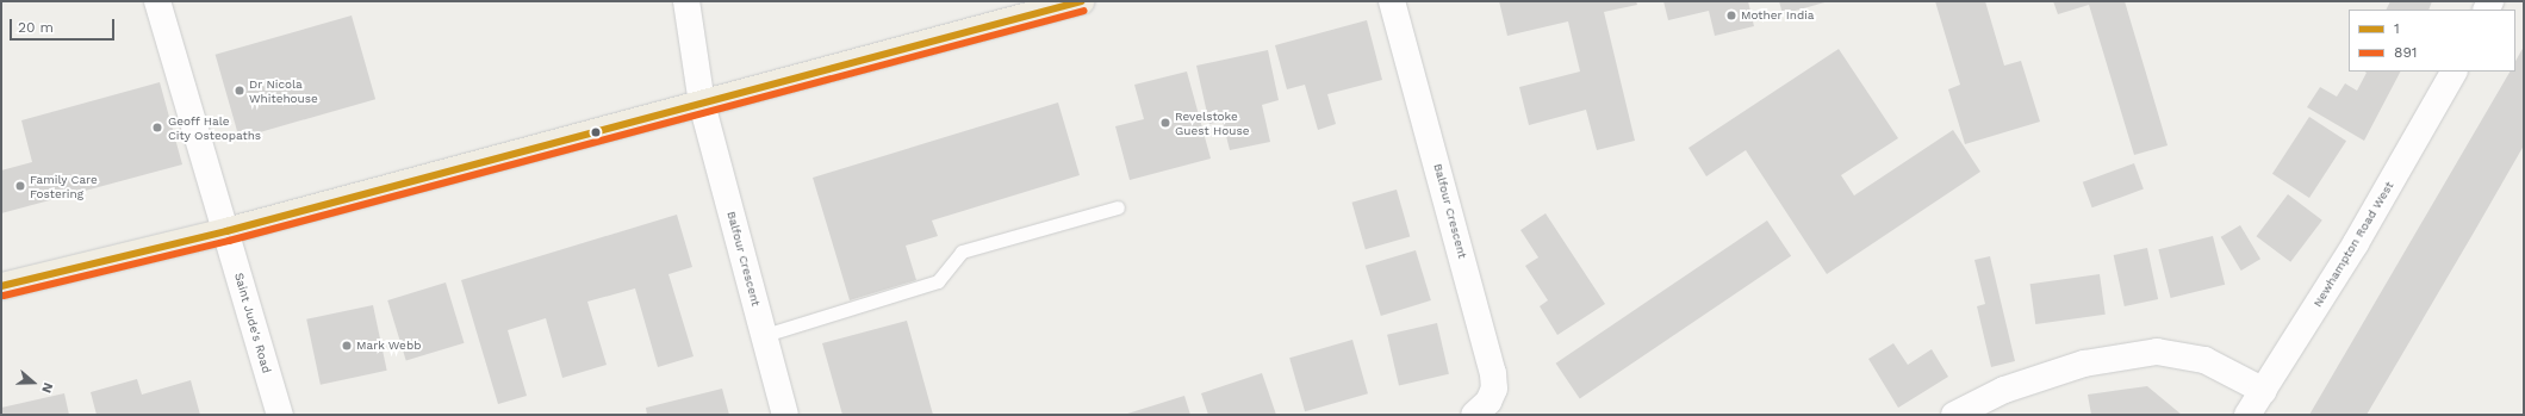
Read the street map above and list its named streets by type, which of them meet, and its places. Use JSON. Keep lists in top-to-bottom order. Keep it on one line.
{"streets":{"street":["Balfour Crescent","Newhampton Road West","Saint Jude's Road"]},"places":["Mother India","Dr Nicola Whitehouse","Revelstoke Guest House","Geoff Hale City Osteopaths","Family Care Fostering","Mark Webb"],"lines":["transit line 1","transit line 891"],"legend":["1","891"],"scale_bar":"20 m","north":"right"}
